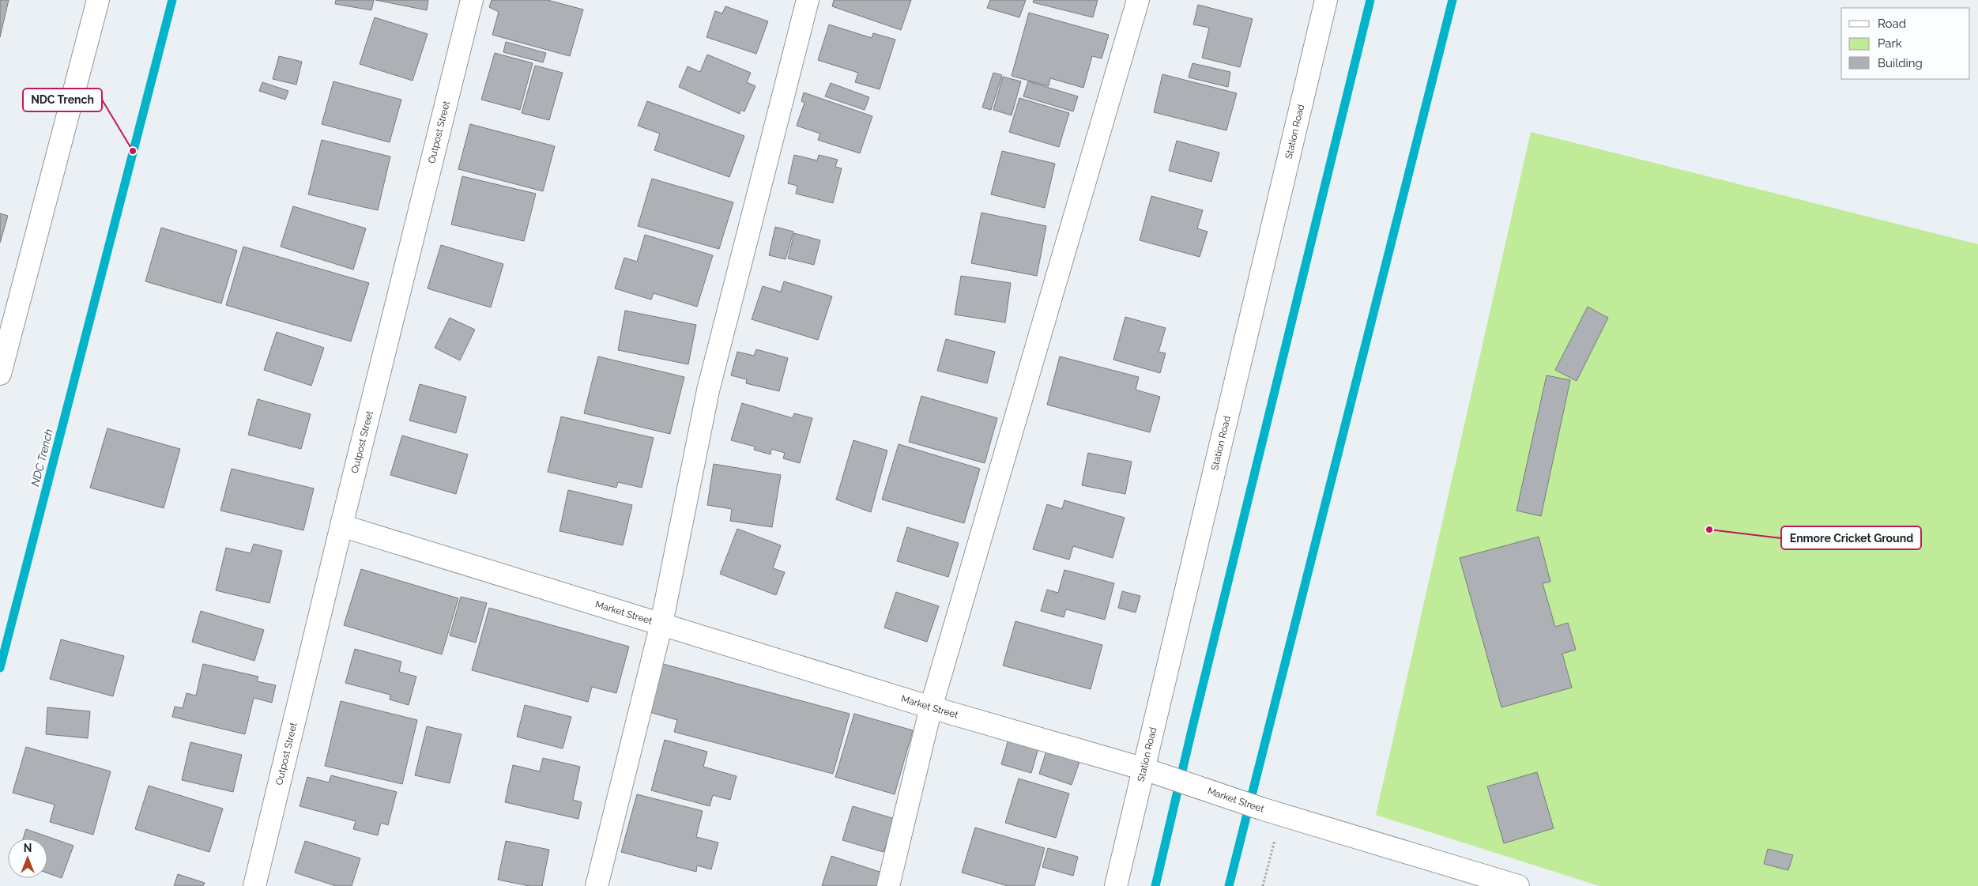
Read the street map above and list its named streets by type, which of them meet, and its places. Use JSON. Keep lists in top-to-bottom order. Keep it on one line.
{"streets":{"street":["Outpost Street","Station Road","Market Street"]},"crossings":[["Outpost Street","Market Street"],["Station Road","Market Street"]],"water":["NDC Trench"],"places":["NDC Trench","Enmore Cricket Ground"],"legend":["Road","Park","Building"],"north":"top"}
